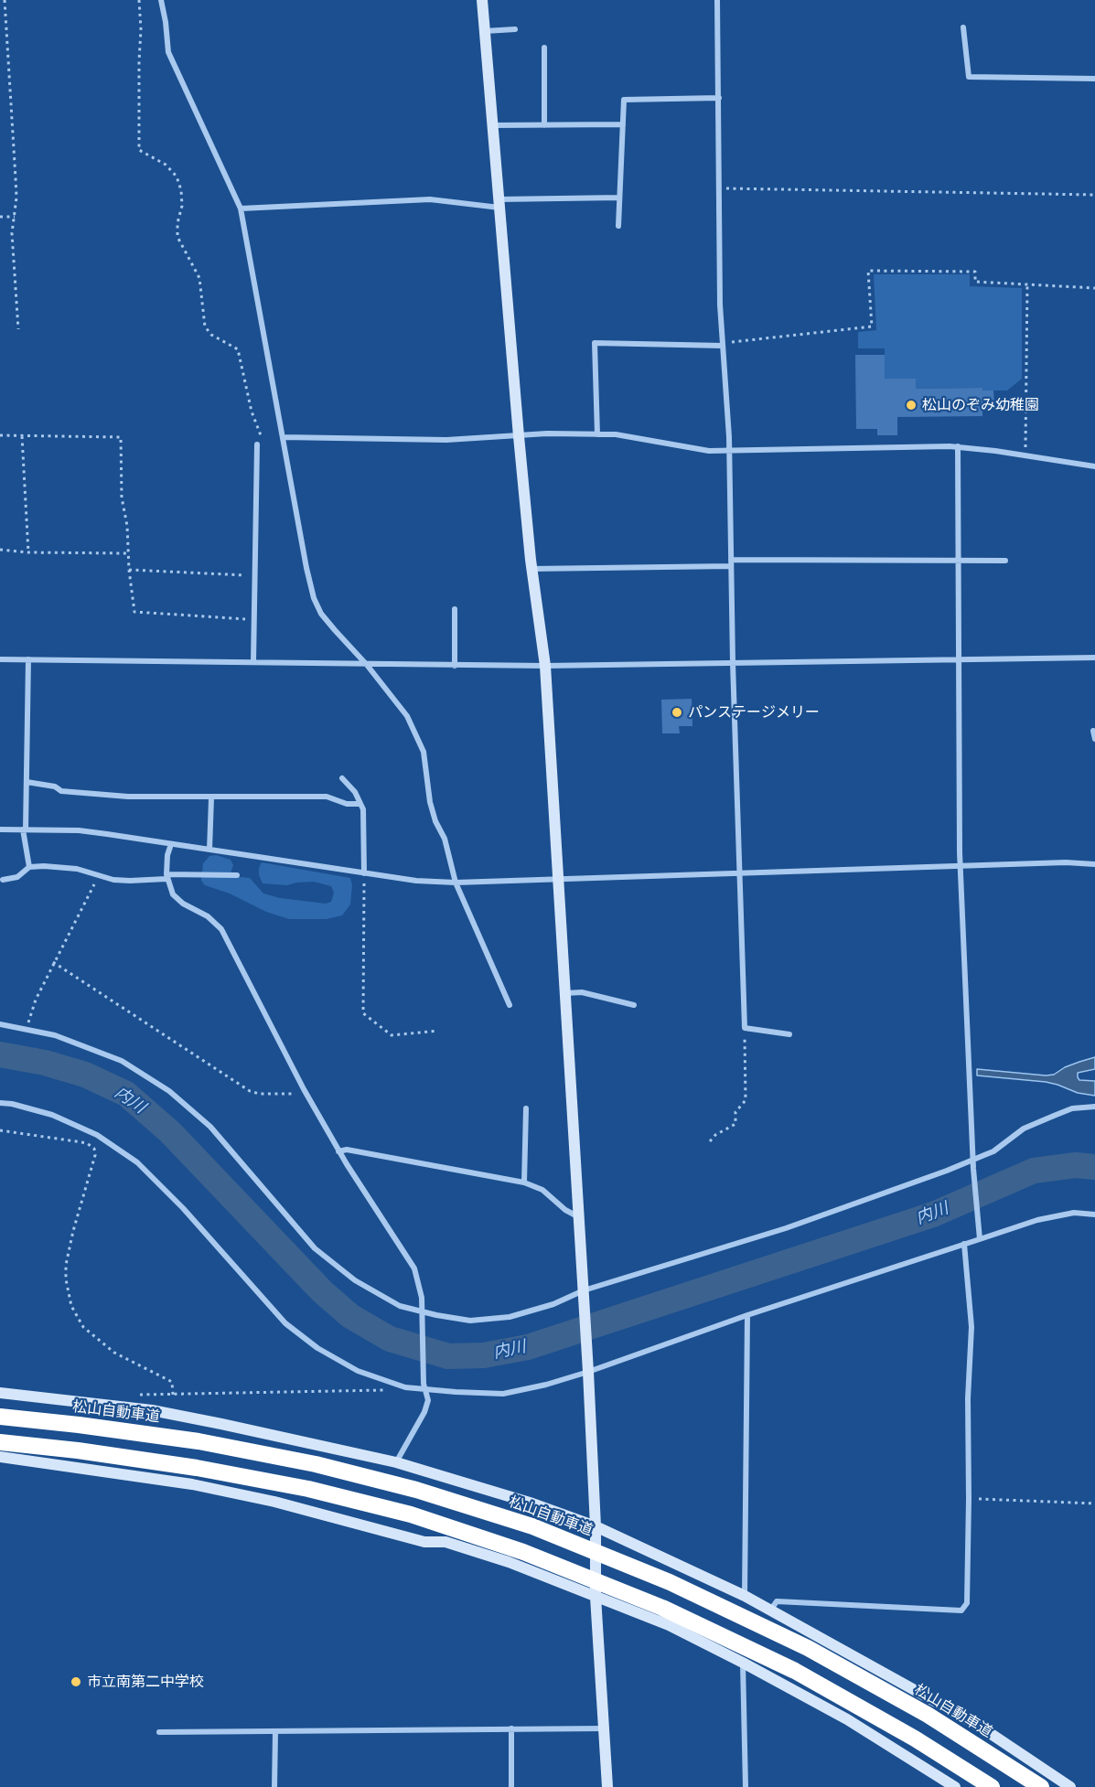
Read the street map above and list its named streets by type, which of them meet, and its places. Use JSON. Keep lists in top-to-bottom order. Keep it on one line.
{"streets":{"highway":["松山自動車道"]},"water":["内川"],"places":["松山のぞみ幼稚園","パンステージメリー","市立南第二中学校"]}
